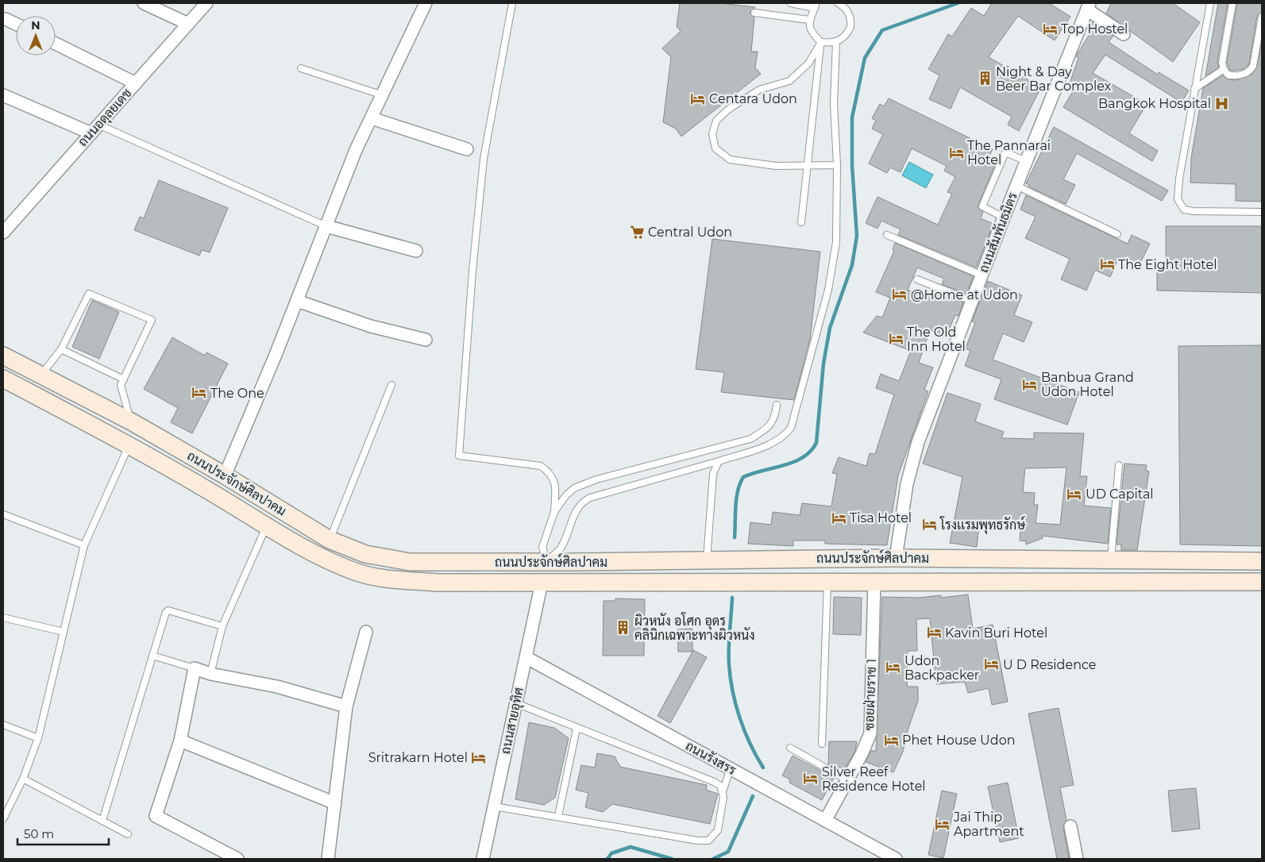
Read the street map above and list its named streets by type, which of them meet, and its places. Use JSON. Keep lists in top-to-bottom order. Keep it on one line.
{"streets":{"street":["ถนนอดุลยเดช","ถนนสัมพันธมิตร","ถนนประจักษ์ศิลปาคม","ซอยฝ่ายราช 1","ถนนสายอุทิศ","ถนนรังสรร"]},"crossings":[["ถนนสัมพันธมิตร","ถนนประจักษ์ศิลปาคม"],["ถนนประจักษ์ศิลปาคม","ซอยฝ่ายราช 1"],["ถนนประจักษ์ศิลปาคม","ถนนสายอุทิศ"],["ซอยฝ่ายราช 1","ถนนรังสรร"],["ถนนสายอุทิศ","ถนนรังสรร"]],"places":{"hotel":["Top Hostel","Centara Udon","The Pannarai Hotel","The Eight Hotel","@Home at Udon","The Old Inn Hotel","Banbua Grand Udon Hotel","The One","UD Capital","Tisa Hotel","โรงเเรมพุทธรักษ์","Kavin Buri Hotel","U D Residence","Udon Backpacker","Phet House Udon","Sritrakarn Hotel","Silver Reef Residence Hotel","Jai Thip Apartment"],"building":["Night & Day Beer Bar Complex","ผิวหนัง อโศก อุดร คลินิกเฉพาะทางผิวหนัง"],"hospital":["Bangkok Hospital"],"supermarket":["Central Udon"]},"scale_bar":"50 m","north":"top"}
